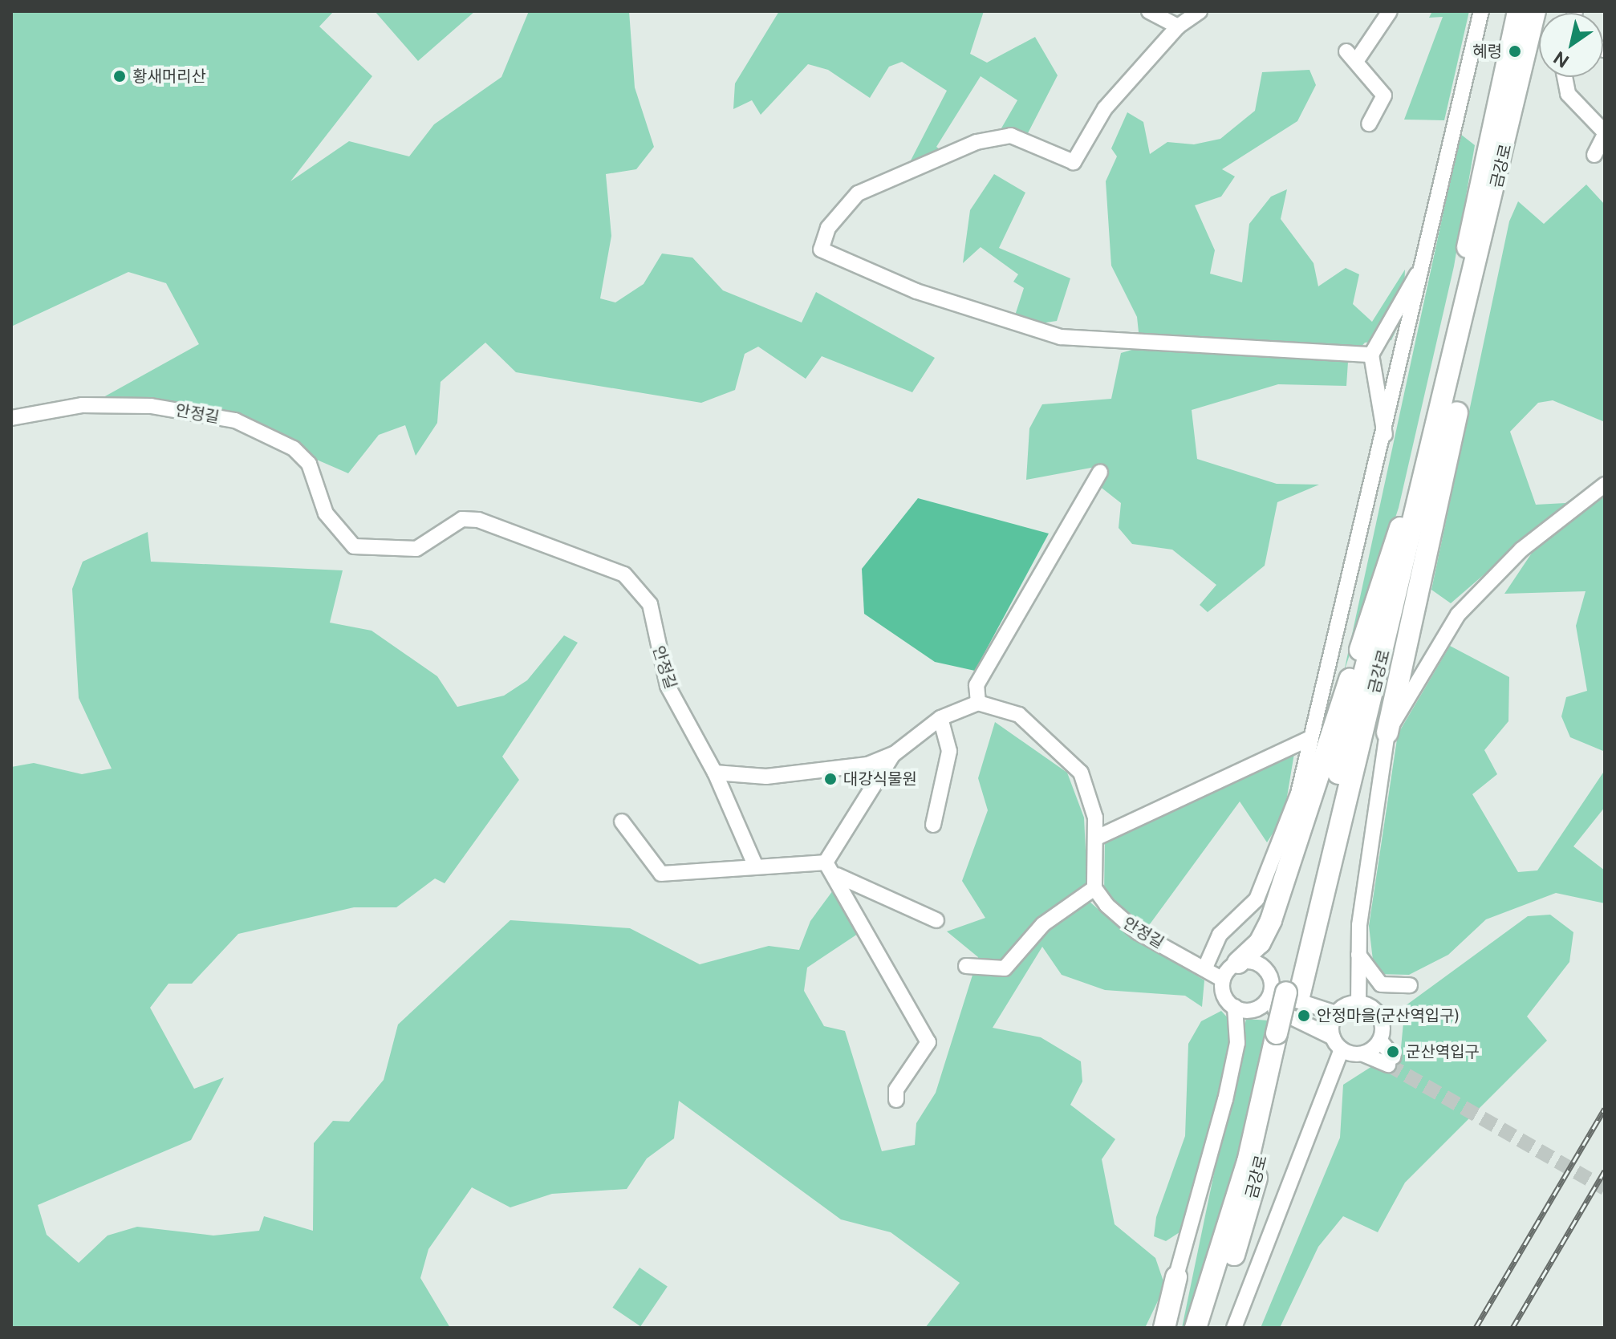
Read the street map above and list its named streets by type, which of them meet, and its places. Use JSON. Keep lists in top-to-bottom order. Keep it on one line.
{"streets":{"highway":["금강로"],"street":["안정길"]},"crossings":[["금강로","안정길"]],"places":["혜령","황새머리산","대강식물원","안정마을(군산역입구)","군산역입구"],"north":"bottom left"}
